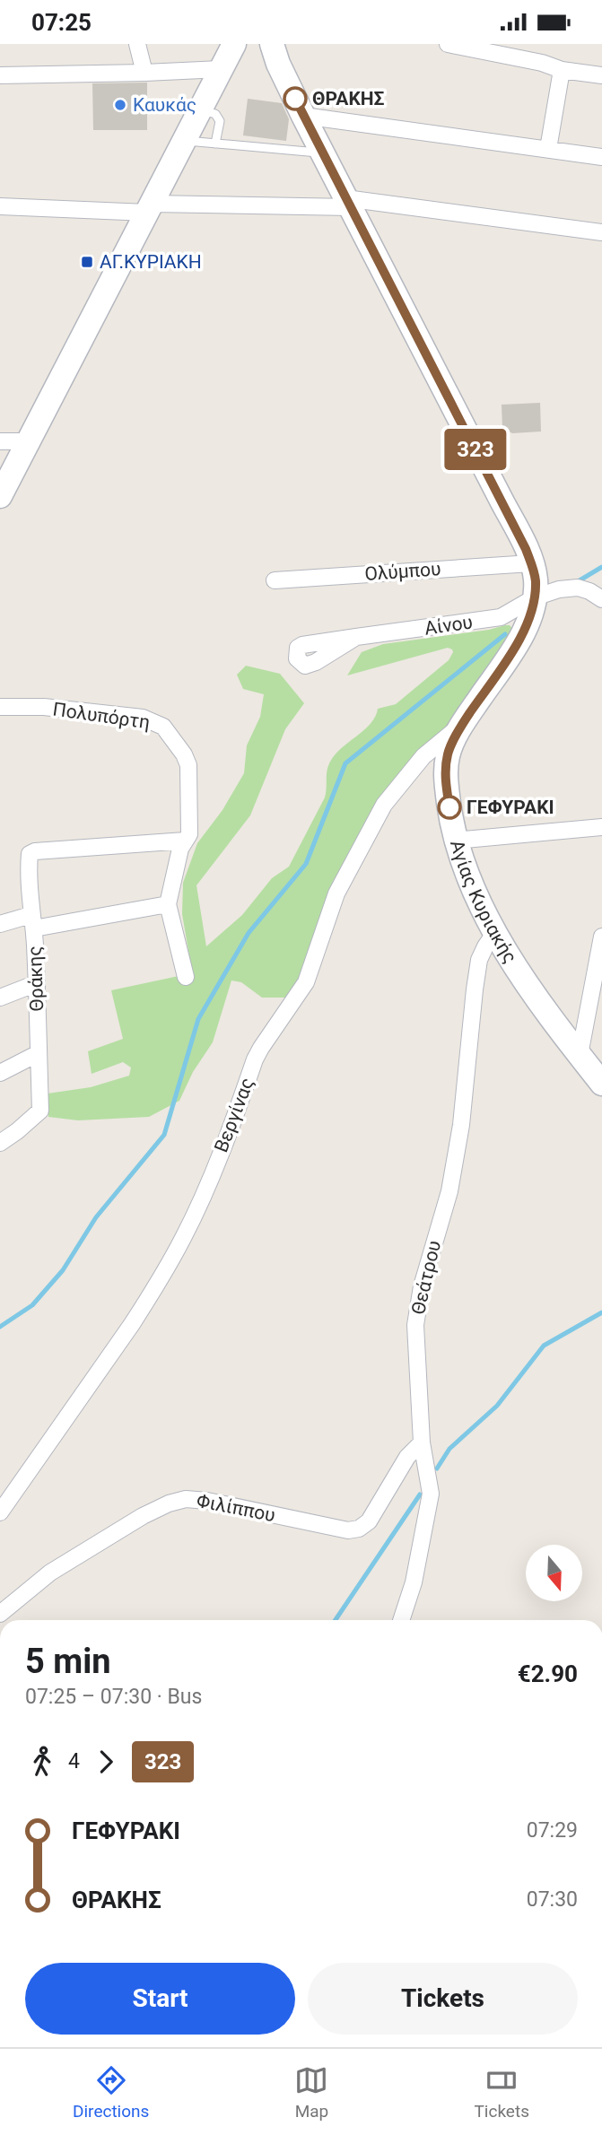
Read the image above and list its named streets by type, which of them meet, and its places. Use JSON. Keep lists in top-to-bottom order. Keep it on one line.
{"streets":{"street":["Ολύμπου","Αίνου","Πολυπόρτη","Αγίας Κυριακής","Θράκης","Βεργίνας","Θεάτρου","Φιλίππου"]},"crossings":[["Ολύμπου","Αγίας Κυριακής"],["Αίνου","Αγίας Κυριακής"],["Πολυπόρτη","Θράκης"],["Αγίας Κυριακής","Βεργίνας"],["Αγίας Κυριακής","Θεάτρου"],["Θεάτρου","Φιλίππου"]],"places":{"other":["ΘΡΑΚΗΣ","Καυκάς","ΓΕΦΥΡΑΚΙ"],"transit":["ΑΓ.ΚΥΡΙΑΚΗ"]},"lines":["bus line 323"],"north":"bottom","page":{"status":"07:25","on_map":"323","heading":["5 min","07:25 – 07:30 · Bus","€2.90"],"legs":["4","323"],"list":[{"name":"ΓΕΦΥΡΑΚΙ","value":"07:29"},{"name":"ΘΡΑΚΗΣ","value":"07:30"}],"buttons":["Start","Tickets"],"tabs":["Directions","Map","Tickets"]}}
